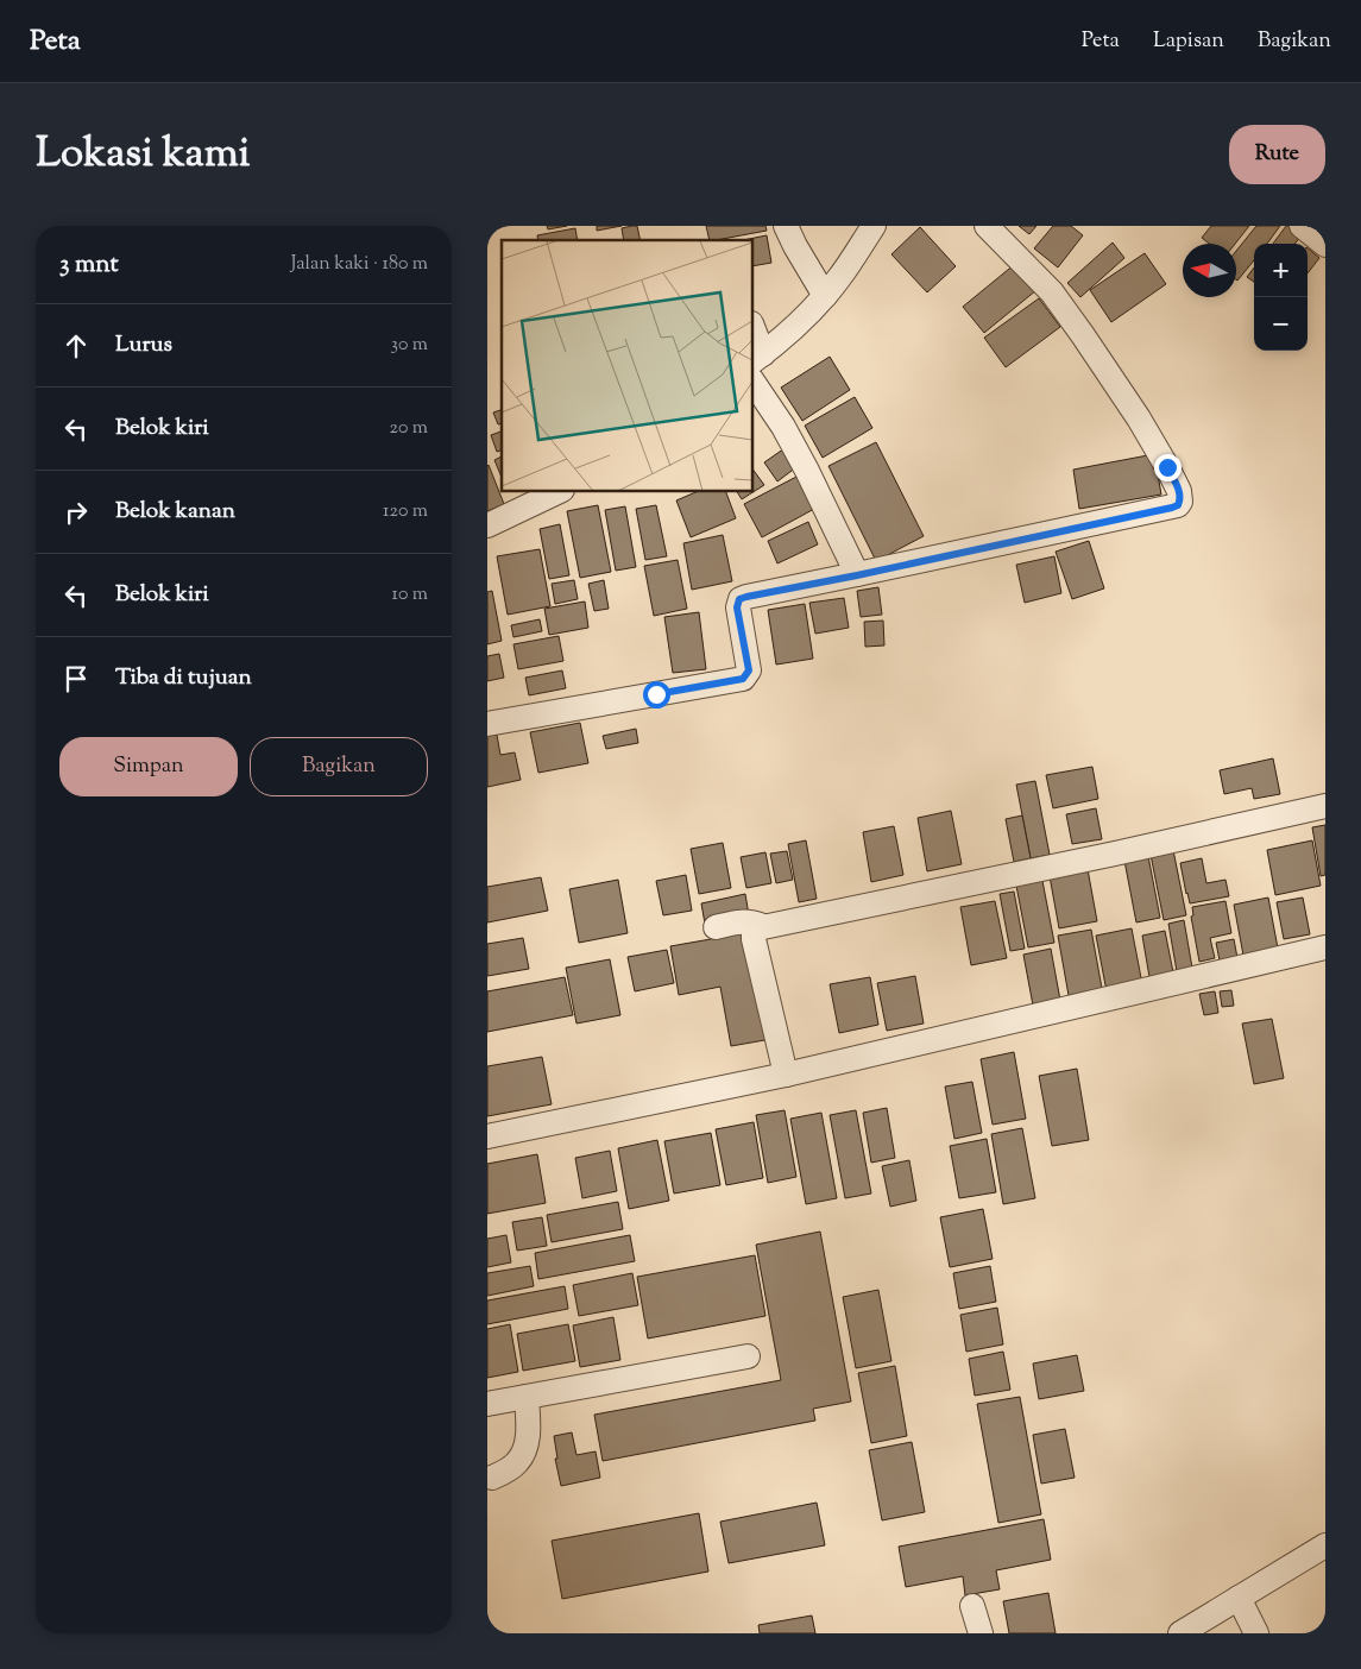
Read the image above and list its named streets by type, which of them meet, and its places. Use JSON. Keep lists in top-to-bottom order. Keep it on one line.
{"north":"left","page":{"header":"Peta","nav":["Peta","Lapisan","Bagikan"],"title":"Lokasi kami","buttons":["Rute",["Simpan","Bagikan"]],"heading":["3 mnt","Jalan kaki · 180 m"],"map_buttons":["+","−"],"list":[["Lurus","30 m"],["Belok kiri","20 m"],["Belok kanan","120 m"],["Belok kiri","10 m"],"Tiba di tujuan"]}}
